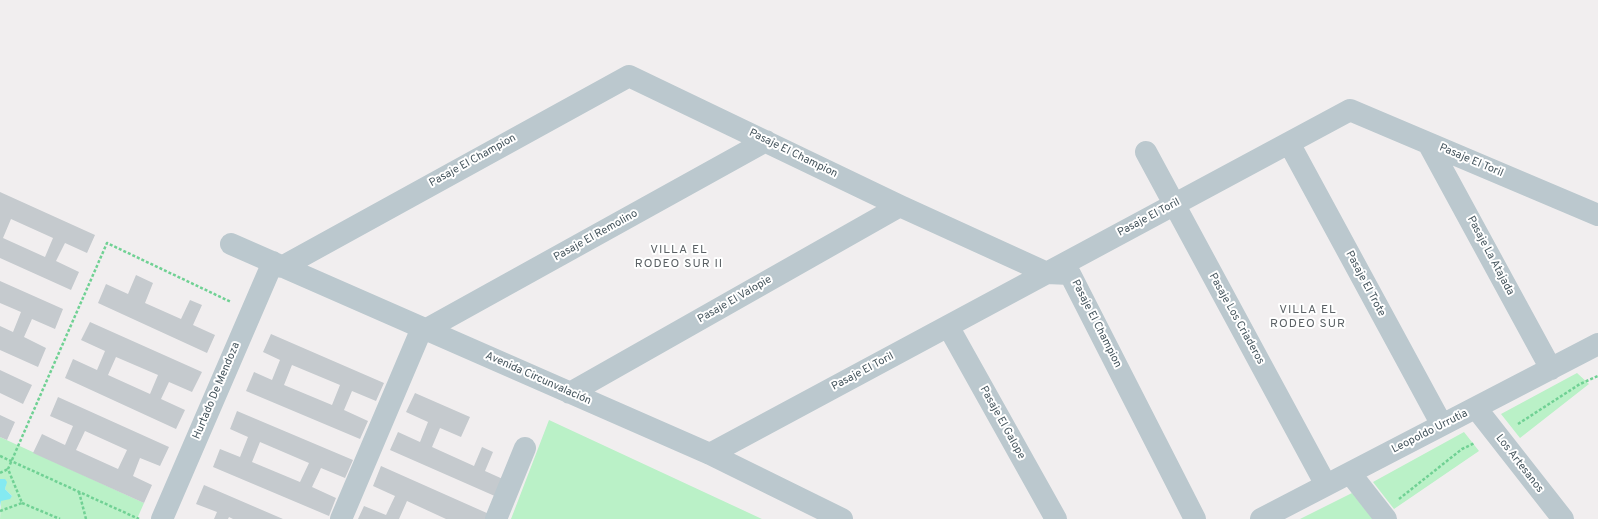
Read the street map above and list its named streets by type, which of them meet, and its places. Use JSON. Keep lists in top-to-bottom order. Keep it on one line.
{"streets":{"street":["Pasaje El Champion","Pasaje El Toril","Pasaje El Remolino","Pasaje La Atajada","Pasaje El Trote","Pasaje El Valopie","Pasaje Los Criaderos","Avenida Circunvalación","Hurtado De Mendoza","Pasaje El Galope","Leopoldo Urrutia","Los Artesanos"]},"crossings":[["Pasaje El Champion","Pasaje El Toril"],["Pasaje El Champion","Pasaje El Remolino"],["Pasaje El Champion","Pasaje El Valopie"],["Pasaje El Champion","Avenida Circunvalación"],["Pasaje El Champion","Hurtado De Mendoza"],["Pasaje El Toril","Pasaje La Atajada"],["Pasaje El Toril","Pasaje El Trote"],["Pasaje El Toril","Pasaje Los Criaderos"],["Pasaje El Toril","Avenida Circunvalación"],["Pasaje El Toril","Pasaje El Galope"],["Pasaje El Remolino","Avenida Circunvalación"],["Pasaje La Atajada","Leopoldo Urrutia"],["Pasaje El Trote","Leopoldo Urrutia"],["Pasaje El Valopie","Avenida Circunvalación"],["Pasaje Los Criaderos","Leopoldo Urrutia"],["Avenida Circunvalación","Hurtado De Mendoza"],["Leopoldo Urrutia","Los Artesanos"]],"districts":["VILLA EL RODEO SUR II","VILLA EL RODEO SUR"]}
